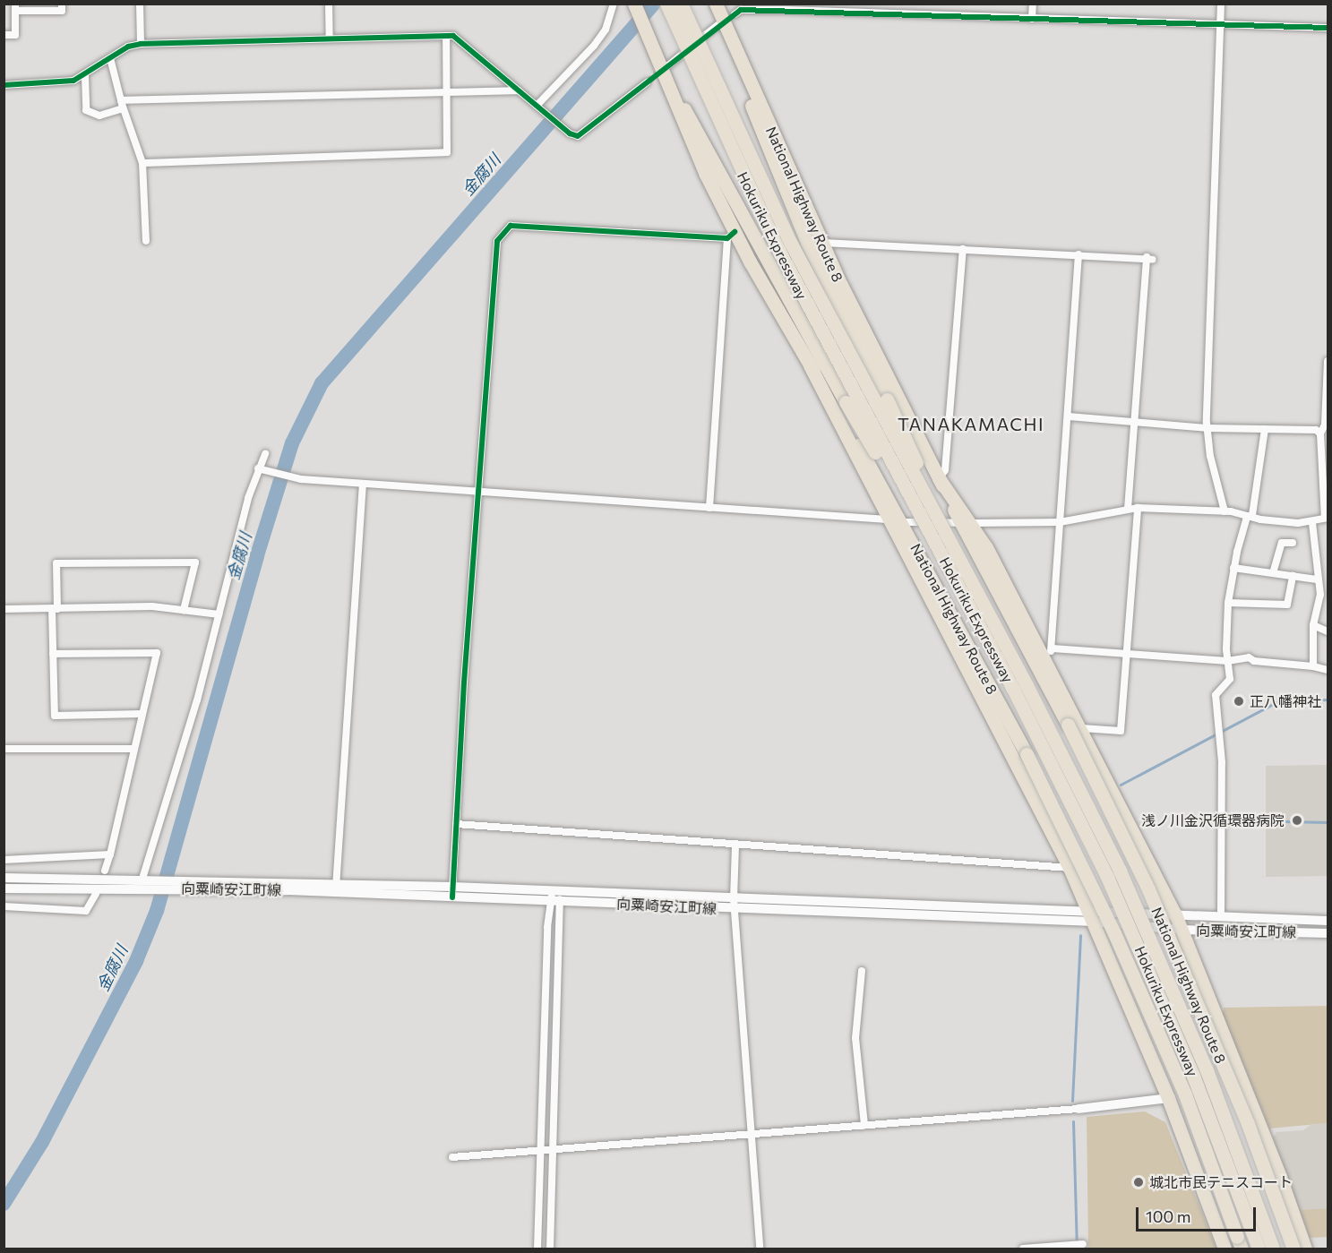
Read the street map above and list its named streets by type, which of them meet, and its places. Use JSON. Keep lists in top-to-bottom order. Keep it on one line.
{"streets":{"highway":["National Highway Route 8","Hokuriku Expressway"],"main road":["向粟崎安江町線"]},"districts":["TANAKAMACHI"],"water":["金腐川"],"places":["正八幡神社","浅ノ川金沢循環器病院","城北市民テニスコート"],"scale_bar":"100 m"}
